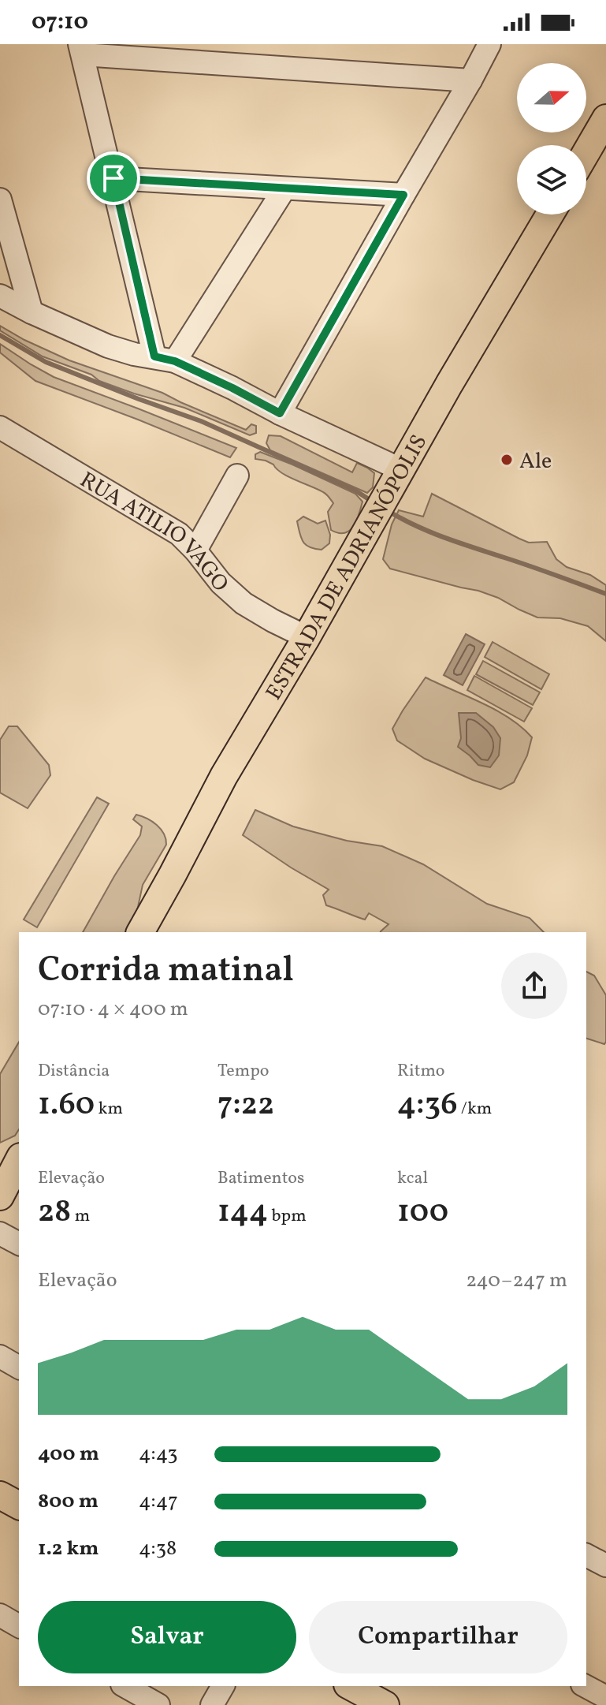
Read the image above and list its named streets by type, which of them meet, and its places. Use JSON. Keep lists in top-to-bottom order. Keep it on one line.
{"streets":{"main road":["ESTRADA DE ADRIANÓPOLIS"],"street":["RUA ATILIO VAGO"]},"crossings":[["RUA ATILIO VAGO","ESTRADA DE ADRIANÓPOLIS"]],"places":["Ale"],"north":"right","page":{"status":"07:10","heading":["Corrida matinal","07:10 · 4 × 400 m"],"stats":[["Distância","1.60 km"],["Tempo","7:22"],["Ritmo","4:36 /km"],["Elevação","28 m"],["Batimentos","144 bpm"],["kcal","100"]],"chart":["Elevação","240–247 m"],"list":[{"name":"400 m","note":"4:43"},{"name":"800 m","note":"4:47"},{"name":"1.2 km","note":"4:38"}],"buttons":["Salvar","Compartilhar"]}}
